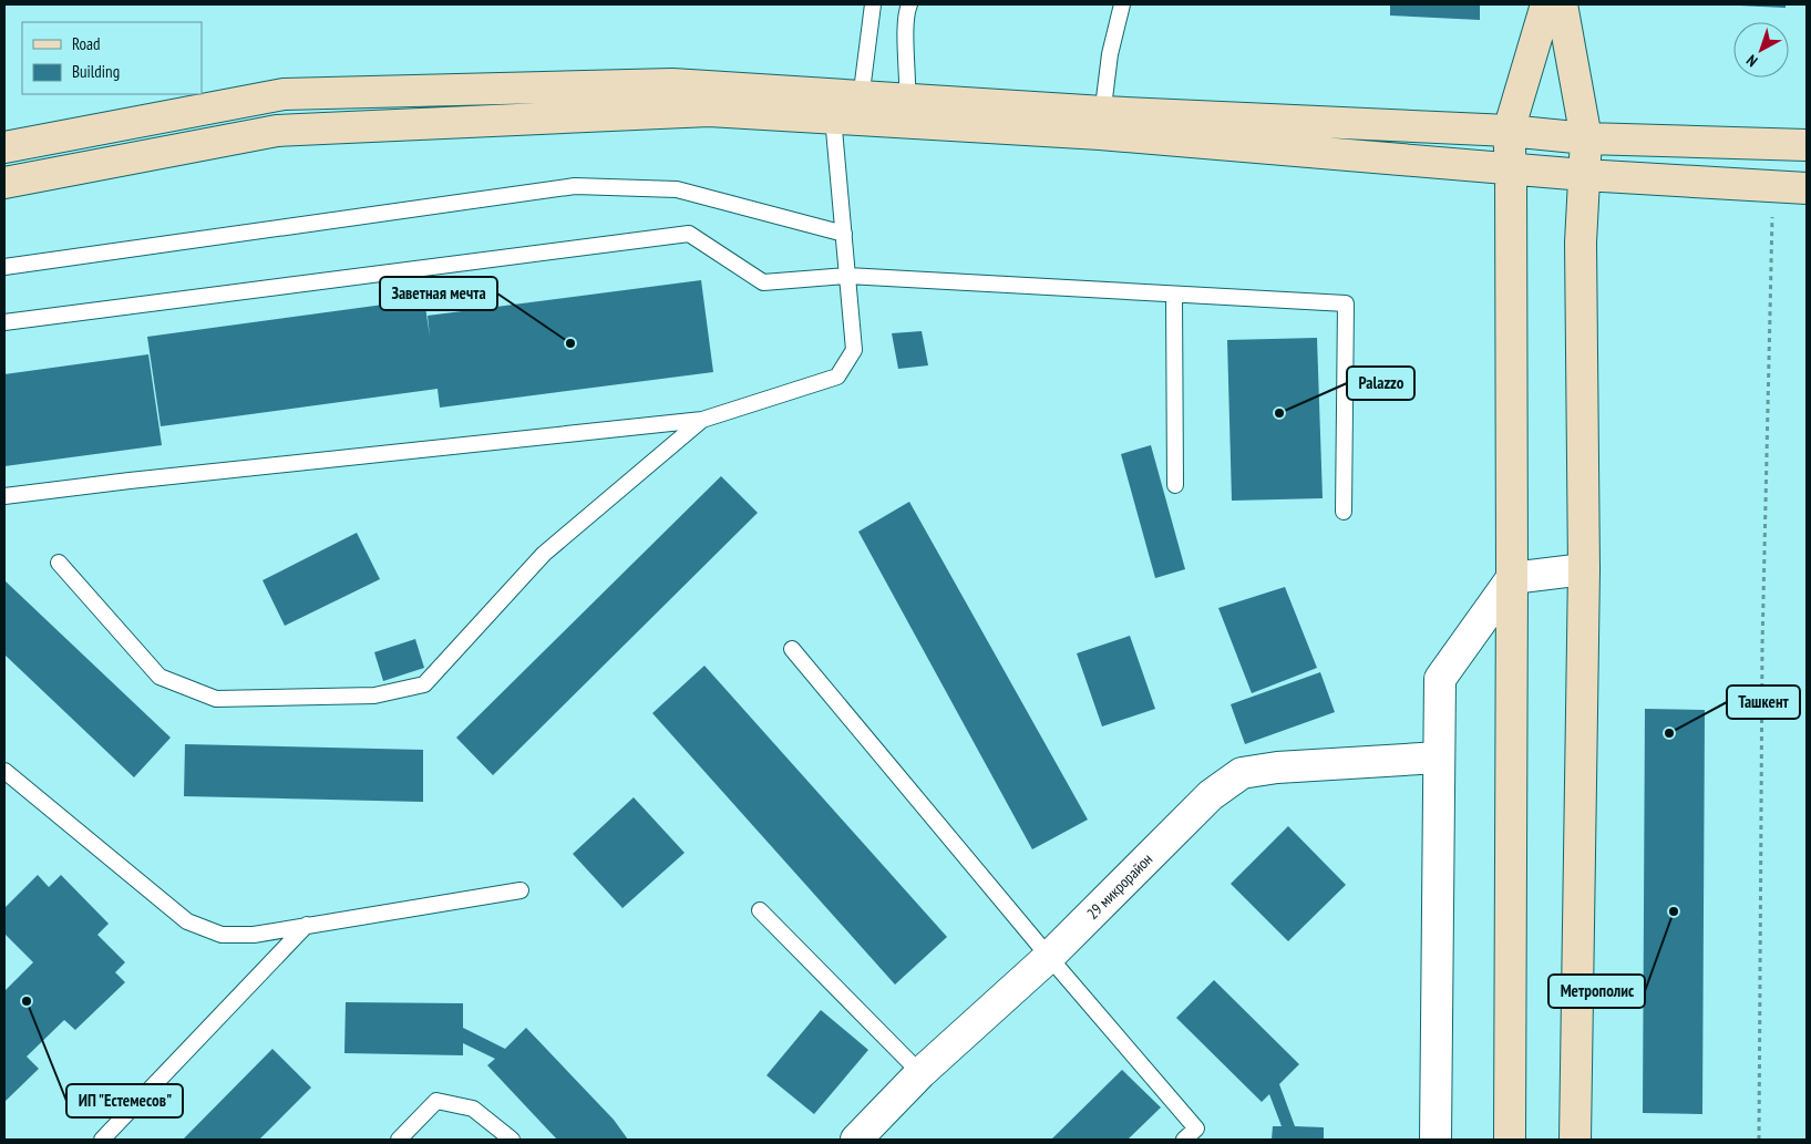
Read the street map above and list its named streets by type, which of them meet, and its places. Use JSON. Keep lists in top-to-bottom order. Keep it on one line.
{"streets":{"street":["29 микрорайон"]},"places":["Заветная мечта","Palazzo","Ташкент","Метрополис","ИП \"Естемесов\""],"legend":["Road","Building"],"north":"bottom left"}
